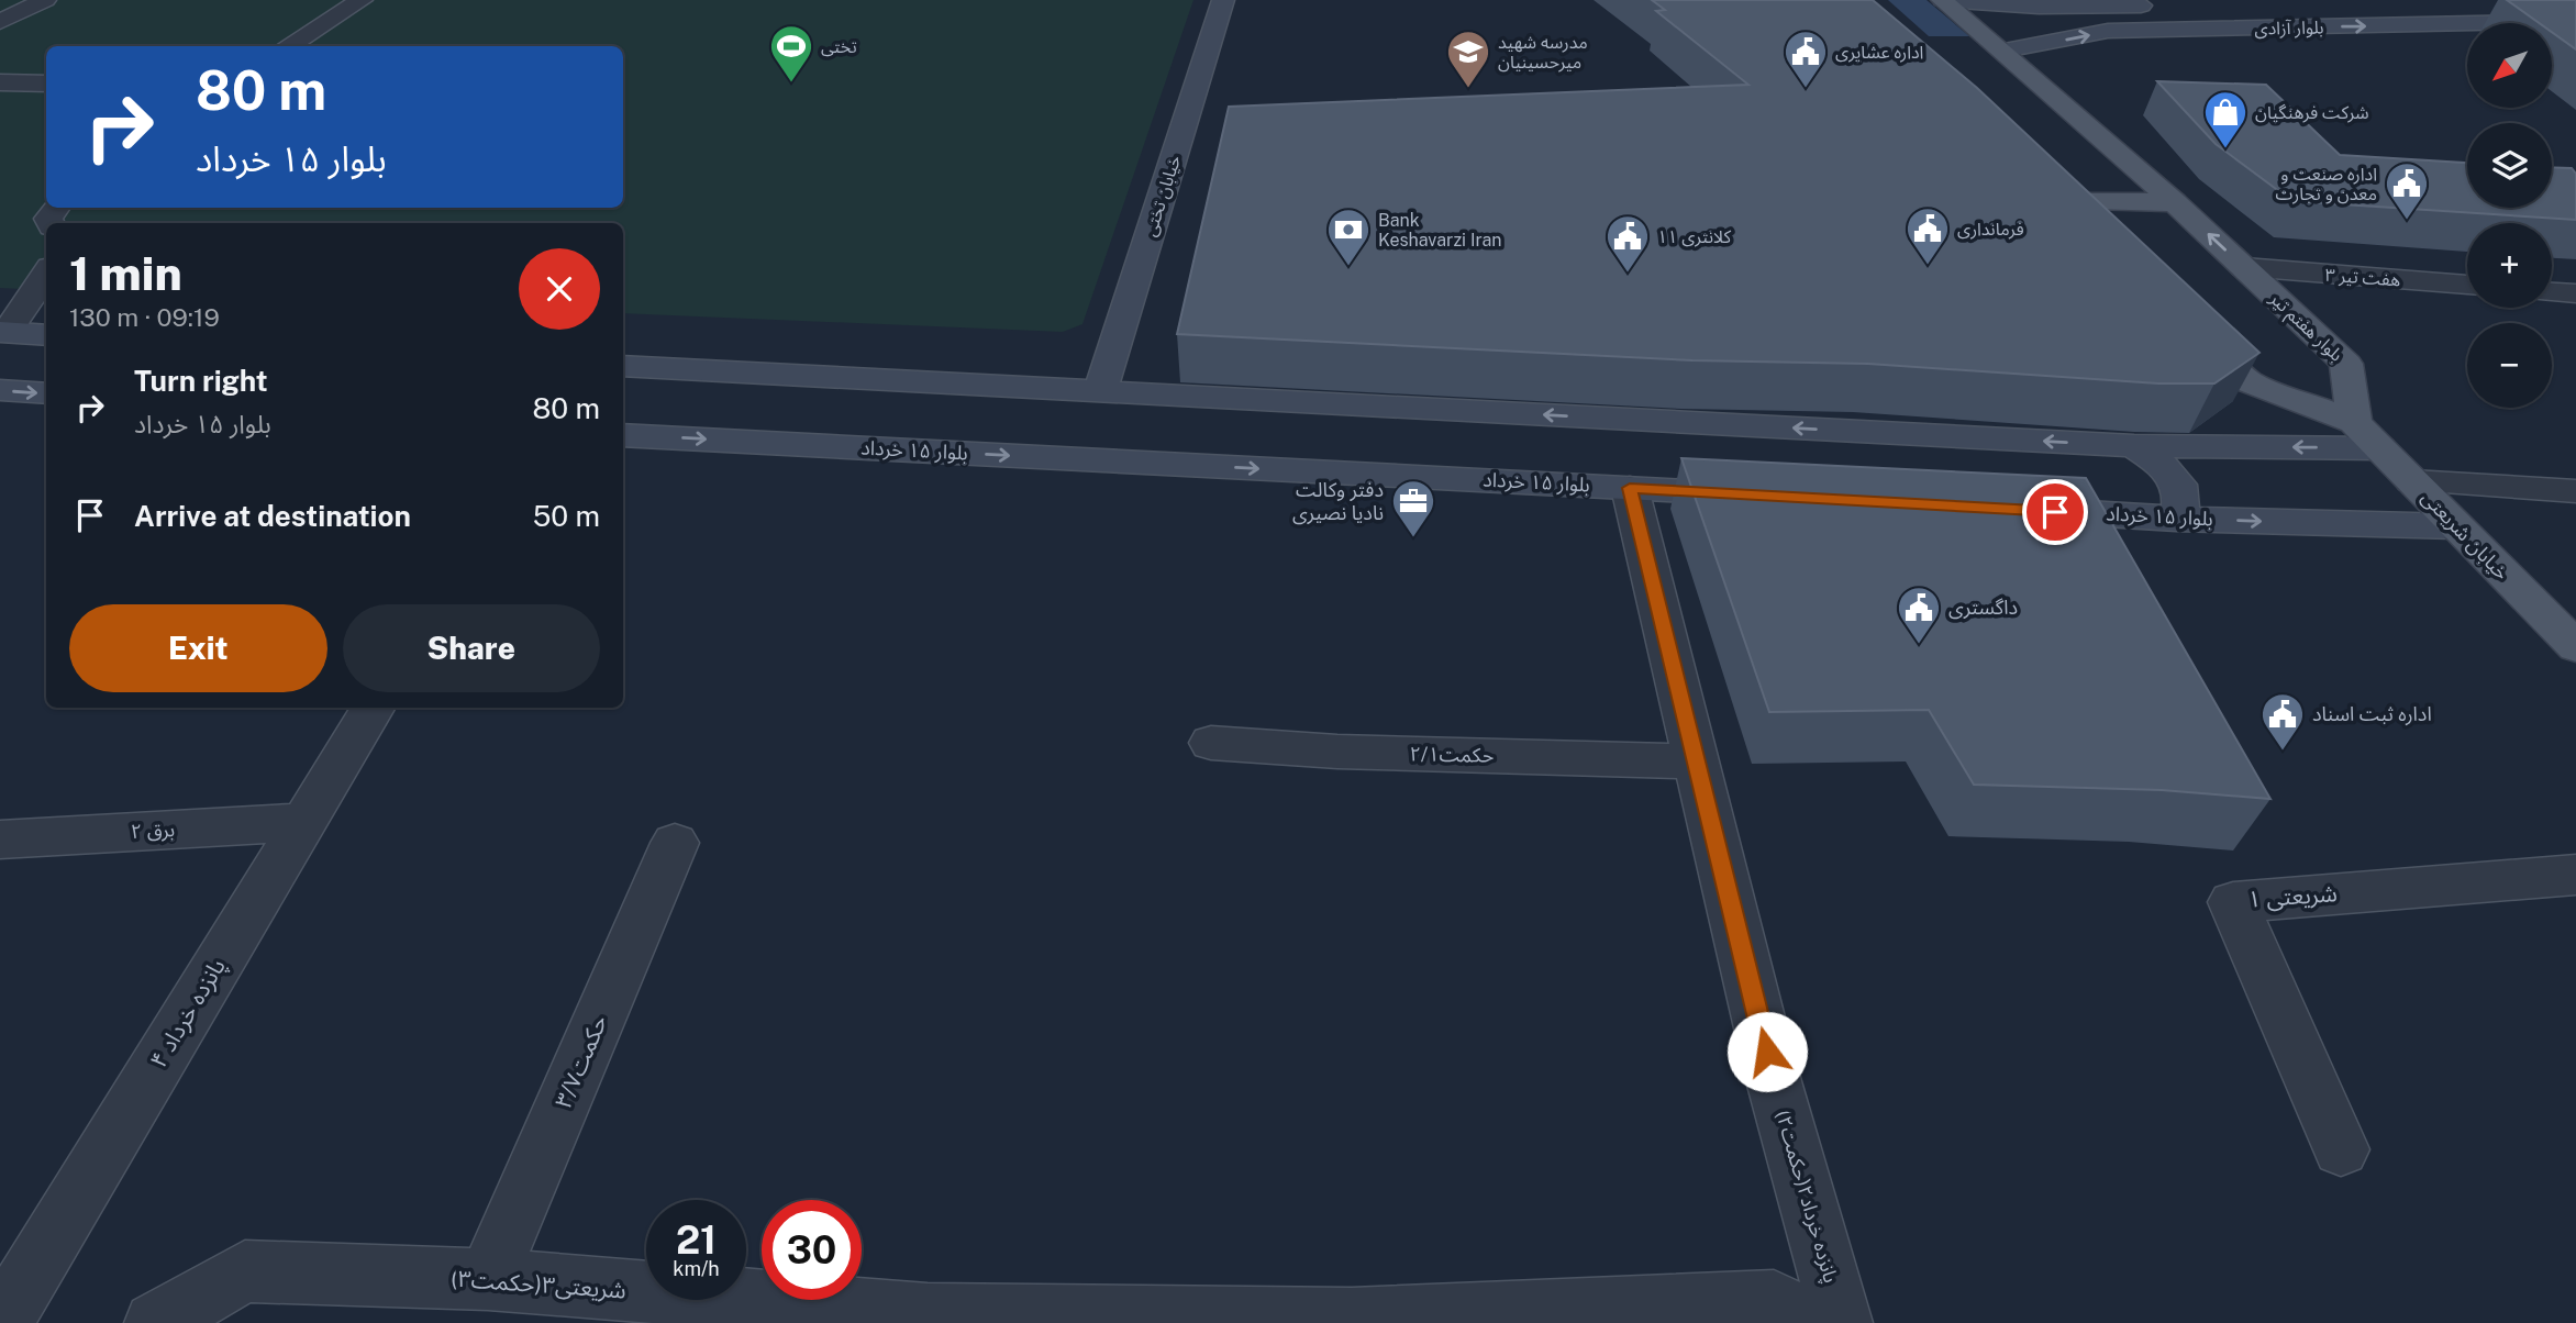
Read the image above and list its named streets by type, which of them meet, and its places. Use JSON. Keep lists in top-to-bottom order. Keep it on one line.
{"streets":{"main road":["بلوار آزادی","خیابان تختی","بلوار هفتم تیر","بلوار ۱۵ خرداد","خیابان شریعتی"],"street":["هفت تیر ۳","حکمت۲/۱","برق ۲","شریعتی ۱","پانزده خرداد ۴","حکمت۳/۷","پانزده خرداد۲(حکمت۲)","شریعتی۳(حکمت۳)"]},"crossings":[["بلوار آزادی","بلوار هفتم تیر"],["هفت تیر ۳","بلوار هفتم تیر"],["بلوار هفتم تیر","خیابان شریعتی"],["بلوار ۱۵ خرداد","خیابان شریعتی"],["بلوار ۱۵ خرداد","پانزده خرداد۲(حکمت۲)"],["حکمت۲/۱","پانزده خرداد۲(حکمت۲)"],["برق ۲","پانزده خرداد ۴"],["حکمت۳/۷","شریعتی۳(حکمت۳)"]],"places":{"sports":["تختی"],"school or university":["مدرسه شهید میرحسینیان"],"public building":["اداره عشایری","اداره صنعت و معدن و تجارت","فرمانداری","کلانتری ۱۱","داگستری","اداره ثبت اسناد"],"shop":["شرکت فرهنگیان"],"bank":["Bank Keshavarzi Iran"],"office":["دفتر وکالت نادیا نصیری"]},"north":"bottom left","page":{"map_buttons":["+","−"],"turn":["80 m","بلوار ۱۵ خرداد"],"heading":["1 min","130 m · 09:19"],"list":[{"name":"Turn right","note":"بلوار ۱۵ خرداد","value":"80 m"},{"name":"Arrive at destination","value":"50 m"}],"buttons":["Exit","Share"],"speed":"21 km/h","limit":"30"}}
